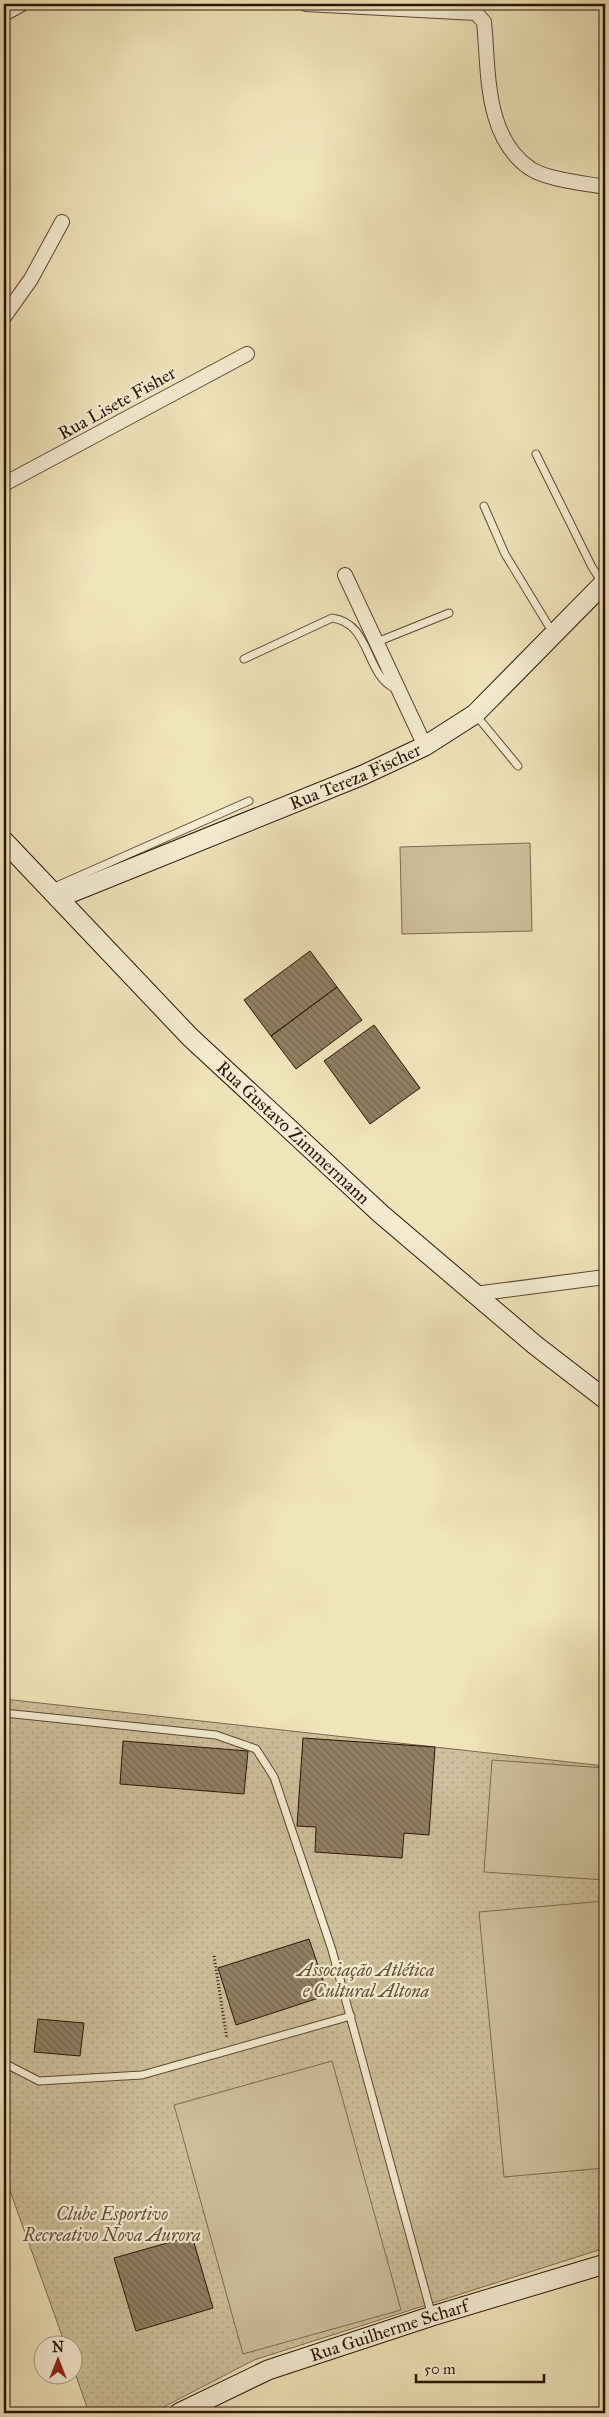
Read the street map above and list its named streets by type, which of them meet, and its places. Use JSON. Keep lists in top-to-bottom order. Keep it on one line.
{"streets":{"street":["Rua Lisete Fisher","Rua Tereza Fischer","Rua Gustavo Zimmermann","Rua Guilherme Scharf"]},"crossings":[["Rua Tereza Fischer","Rua Gustavo Zimmermann"]],"parks":["Associação Atlética e Cultural Altona","Clube Esportivo Recreativo Nova Aurora"],"scale_bar":"50 m","north":"top"}
